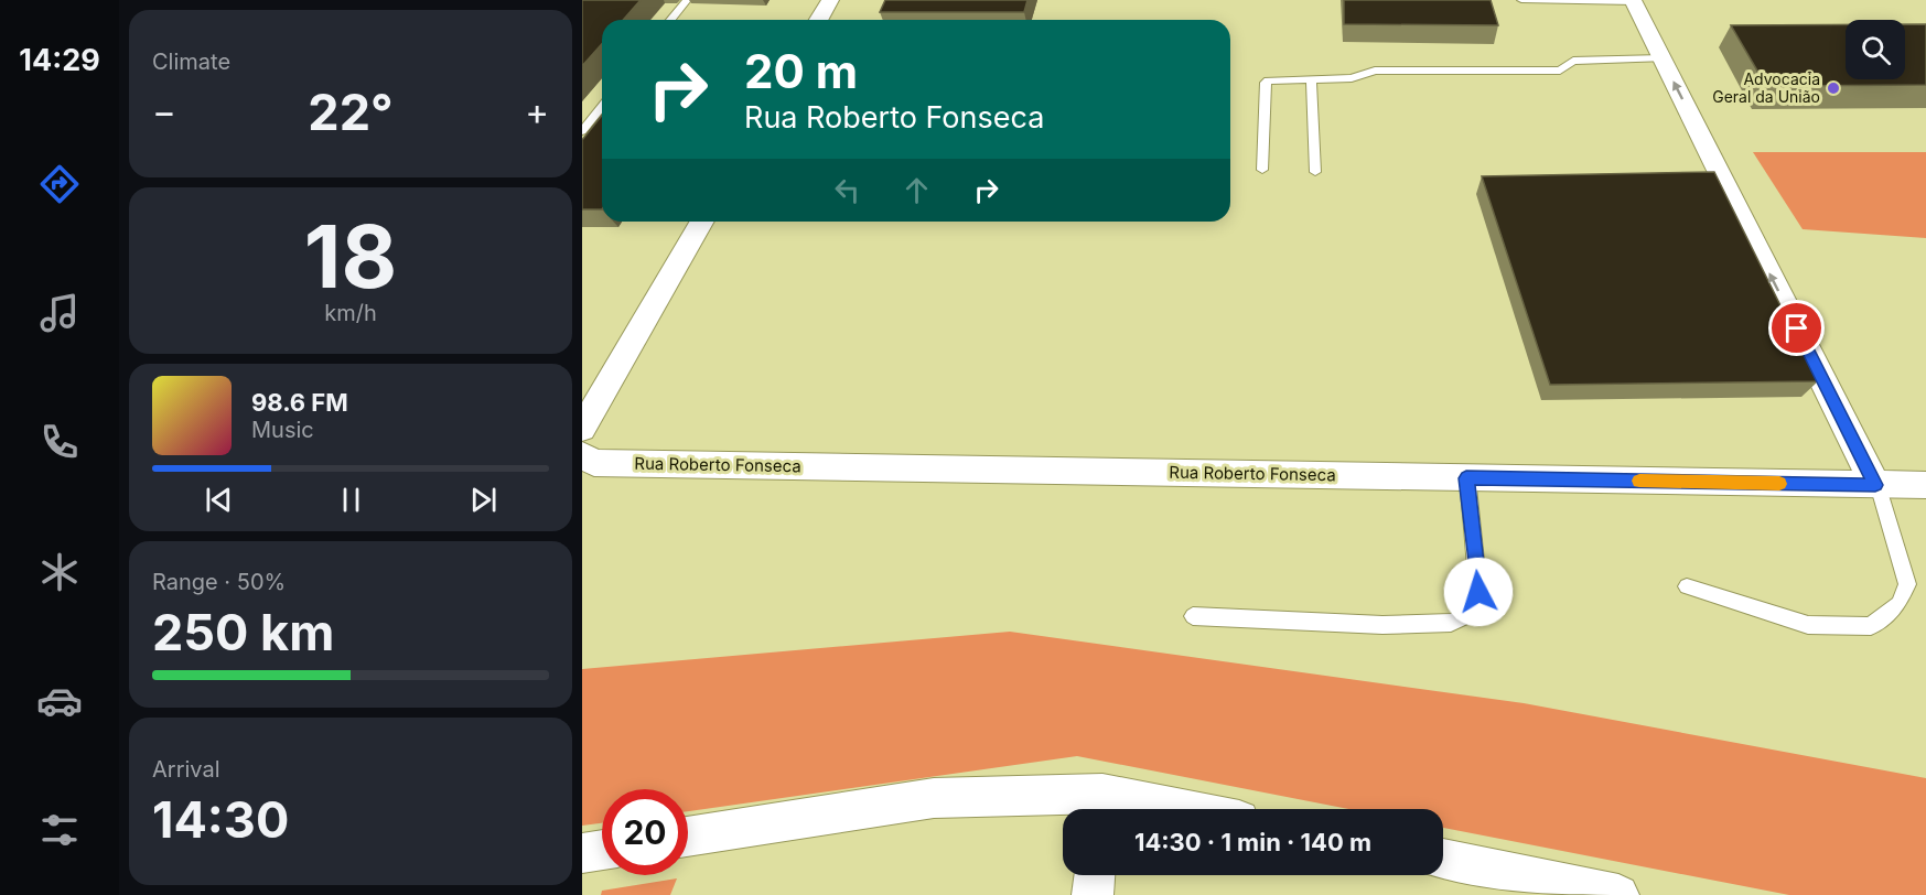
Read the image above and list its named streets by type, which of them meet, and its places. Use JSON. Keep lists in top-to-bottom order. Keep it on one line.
{"streets":{"street":["Rua Roberto Fonseca"]},"places":["Advocacia Geral da União"],"page":{"tabs":"14:29","tile":["Climate",["18","km/h"],["Range · 50%","250 km"],["Arrival","14:30"]],"turn":["20 m","Rua Roberto Fonseca"],"heat":["−","22°","+"],"song":["98.6 FM","Music"],"limit":"20","trip":"14:30 · 1 min · 140 m"}}
